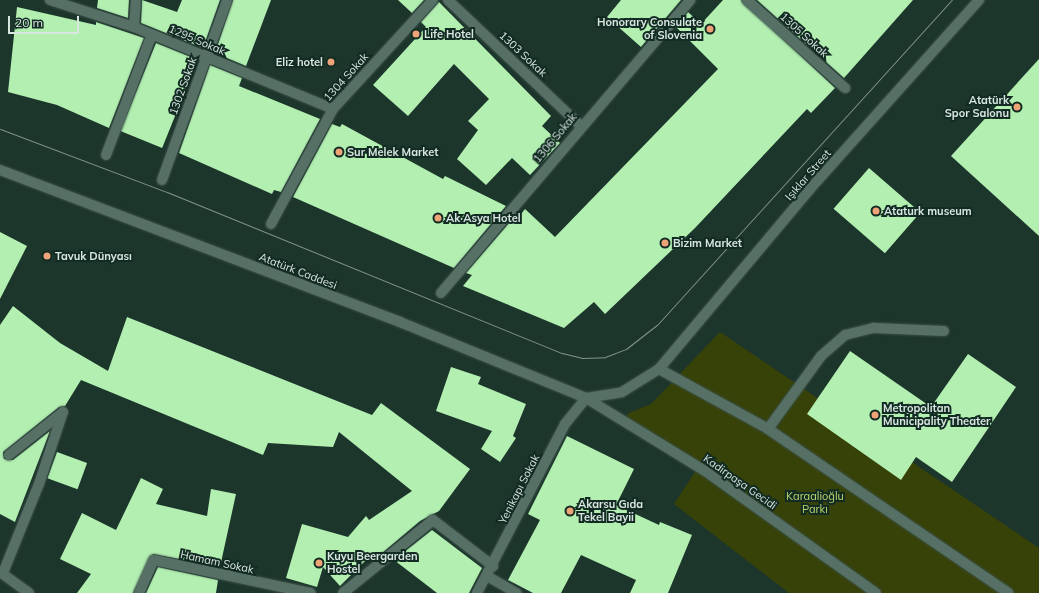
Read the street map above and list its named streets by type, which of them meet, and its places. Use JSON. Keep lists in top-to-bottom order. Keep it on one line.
{"streets":{"street":["1305 Sokak","1295 Sokak","1303 Sokak","1304 Sokak","1302 Sokak","1306 Sokak","Işıklar Street","Atatürk Caddesi","Kadirpaşa Gecidi","Yenikapı Sokak","Hamam Sokak"]},"crossings":[["1295 Sokak","1304 Sokak"],["1295 Sokak","1302 Sokak"],["1303 Sokak","1306 Sokak"],["Işıklar Street","Atatürk Caddesi"],["Işıklar Street","Kadirpaşa Gecidi"],["Işıklar Street","Yenikapı Sokak"],["Atatürk Caddesi","Kadirpaşa Gecidi"],["Atatürk Caddesi","Yenikapı Sokak"],["Kadirpaşa Gecidi","Yenikapı Sokak"]],"parks":["Karaalioğlu Parkı"],"places":["Honorary Consulate of Slovenia","Life Hotel","Eliz hotel","Atatürk Spor Salonu","Sur Melek Market","Ataturk museum","Ak Asya Hotel","Bizim Market","Tavuk Dünyası","Metropolitan Municipality Theater","Akarsu Gıda Tekel Bayii","Kuyu Beergarden Hostel"],"scale_bar":"20 m"}
